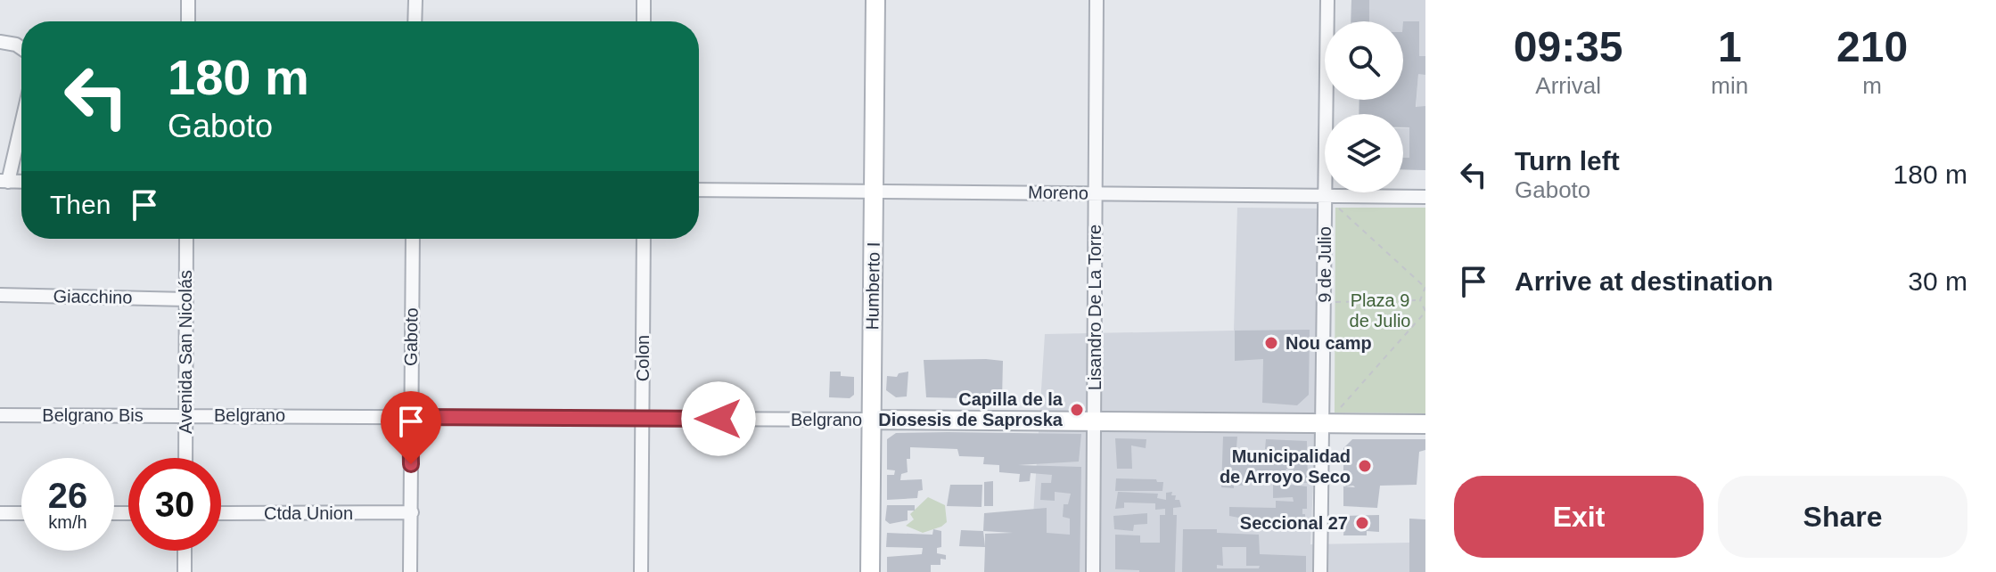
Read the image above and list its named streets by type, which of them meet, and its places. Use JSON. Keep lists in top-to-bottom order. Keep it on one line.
{"streets":{"main road":["Humberto I","Belgrano"],"street":["Moreno","9 de Julio","Giacchino","Lisandro De La Torre","Gaboto","Avenida San Nicolás","Colon","Belgrano Bis","Ctda Union"]},"crossings":[["Moreno","9 de Julio"],["Moreno","Humberto I"],["Moreno","Lisandro De La Torre"],["9 de Julio","Belgrano"],["Humberto I","Belgrano"],["Giacchino","Avenida San Nicolás"],["Lisandro De La Torre","Belgrano"],["Gaboto","Belgrano"],["Gaboto","Ctda Union"],["Avenida San Nicolás","Belgrano Bis"],["Avenida San Nicolás","Belgrano"],["Colon","Belgrano"],["Belgrano Bis","Belgrano"]],"parks":["Plaza 9 de Julio"],"places":["Nou camp","Capilla de la Diosesis de Saproska","Municipalidad de Arroyo Seco","Seccional 27"],"page":{"eta":["09:35","Arrival","1","min","210","m"],"turn":["180 m","Gaboto"],"list":[{"name":"Turn left","note":"Gaboto","value":"180 m"},{"name":"Arrive at destination","value":"30 m"}],"then":"Then","speed":"26 km/h","limit":"30","buttons":["Exit","Share"]}}
